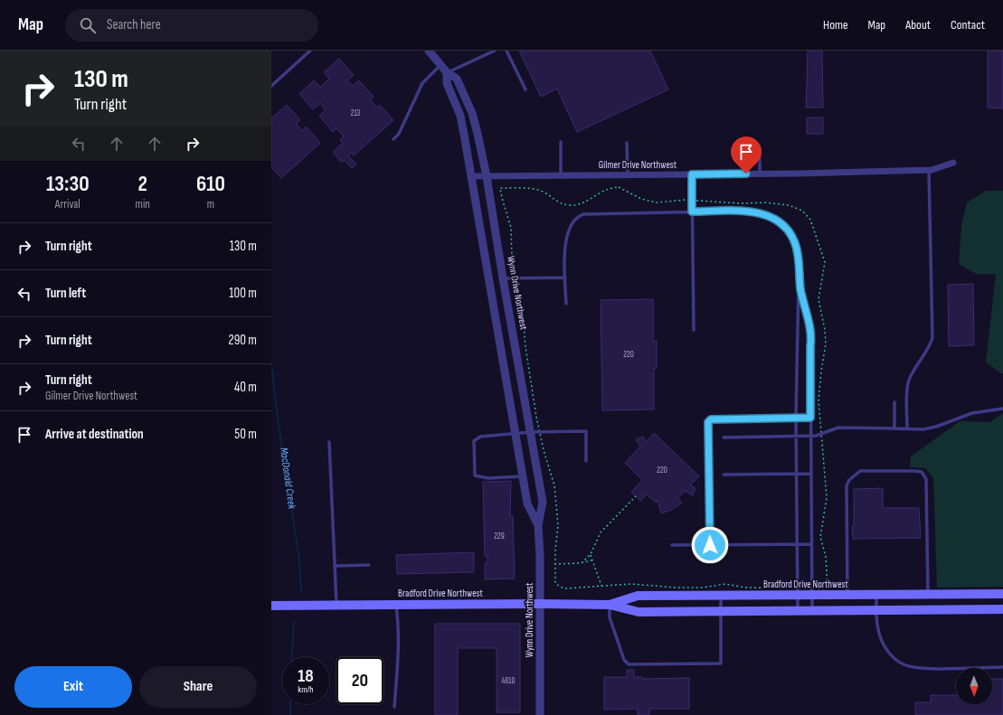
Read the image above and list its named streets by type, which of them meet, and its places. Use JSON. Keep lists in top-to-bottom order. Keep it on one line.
{"streets":{"main road":["Bradford Drive Northwest"],"street":["Gilmer Drive Northwest","Wynn Drive Northwest"]},"crossings":[["Gilmer Drive Northwest","Wynn Drive Northwest"],["Wynn Drive Northwest","Bradford Drive Northwest"]],"water":["MacDonald Creek"],"house_numbers":["213","220","220","229","4810"],"north":"bottom","page":{"header":"Map","search":"Search here","nav":["Home","Map","About","Contact"],"turn":["130 m","Turn right"],"eta":["13:30","Arrival","2","min","610","m"],"list":[{"name":"Turn right","value":"130 m"},{"name":"Turn left","value":"100 m"},{"name":"Turn right","value":"290 m"},{"name":"Turn right","note":"Gilmer Drive Northwest","value":"40 m"},{"name":"Arrive at destination","value":"50 m"}],"speed":"18 km/h","limit":"20","buttons":["Exit","Share"]}}
